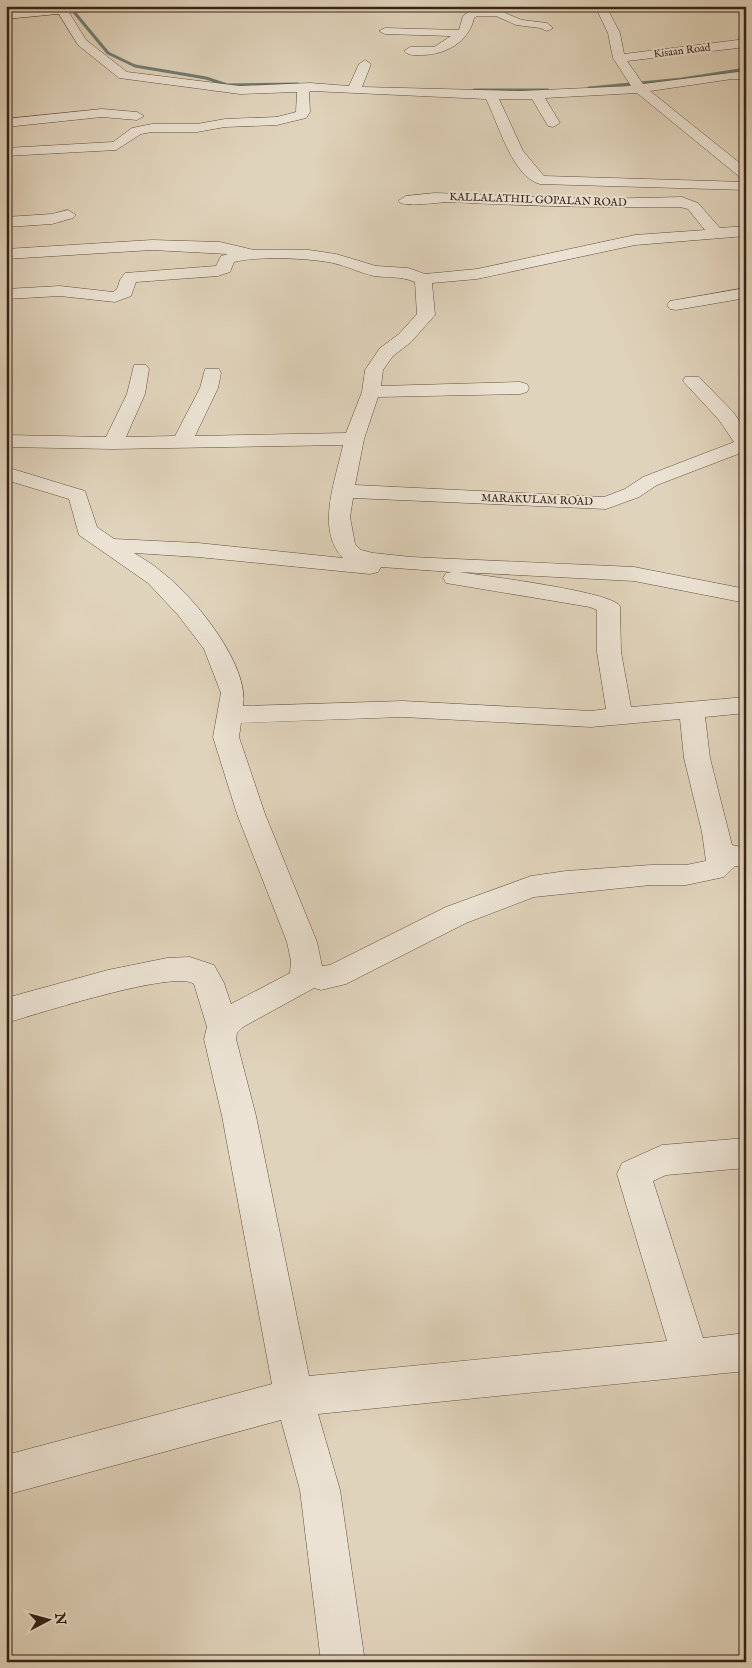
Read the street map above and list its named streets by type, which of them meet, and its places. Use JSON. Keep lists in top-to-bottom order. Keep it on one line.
{"streets":{"street":["Kisaan Road","KALLALATHIL GOPALAN ROAD","MARAKULAM ROAD"]},"north":"right"}
